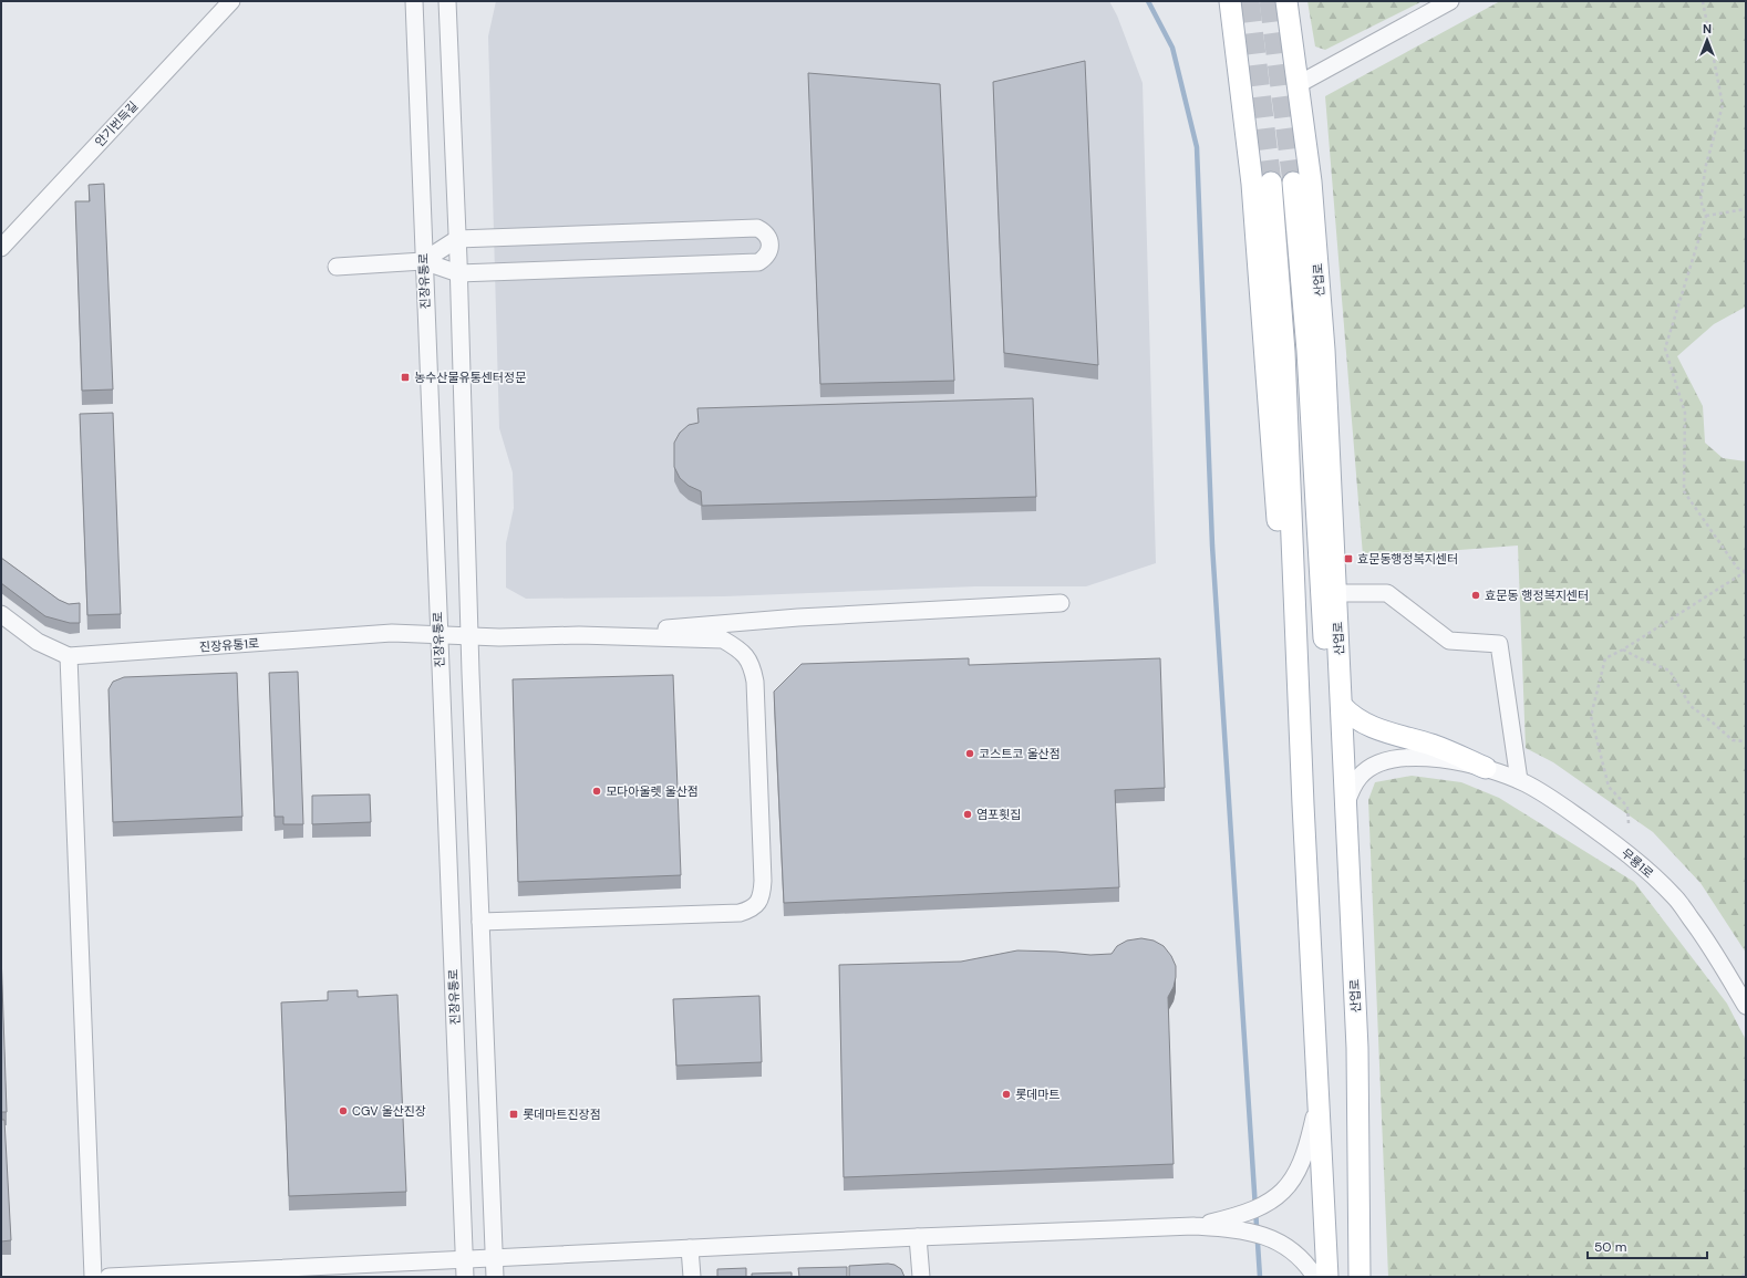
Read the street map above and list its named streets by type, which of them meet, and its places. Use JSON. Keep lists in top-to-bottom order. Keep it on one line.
{"streets":{"main road":["산업로"],"street":["안기번득길","진장유통로","진장유통1로","무룡1로"]},"crossings":[["산업로","무룡1로"],["진장유통로","진장유통1로"]],"places":{"transit":["농수산물유통센터정문","효문동행정복지센터","롯데마트진장점"],"other":["효문동 행정복지센터","코스트코 울산점","모다아울렛 울산점","염포횟집","롯데마트","CGV 울산진장"]},"scale_bar":"50 m","north":"top"}
